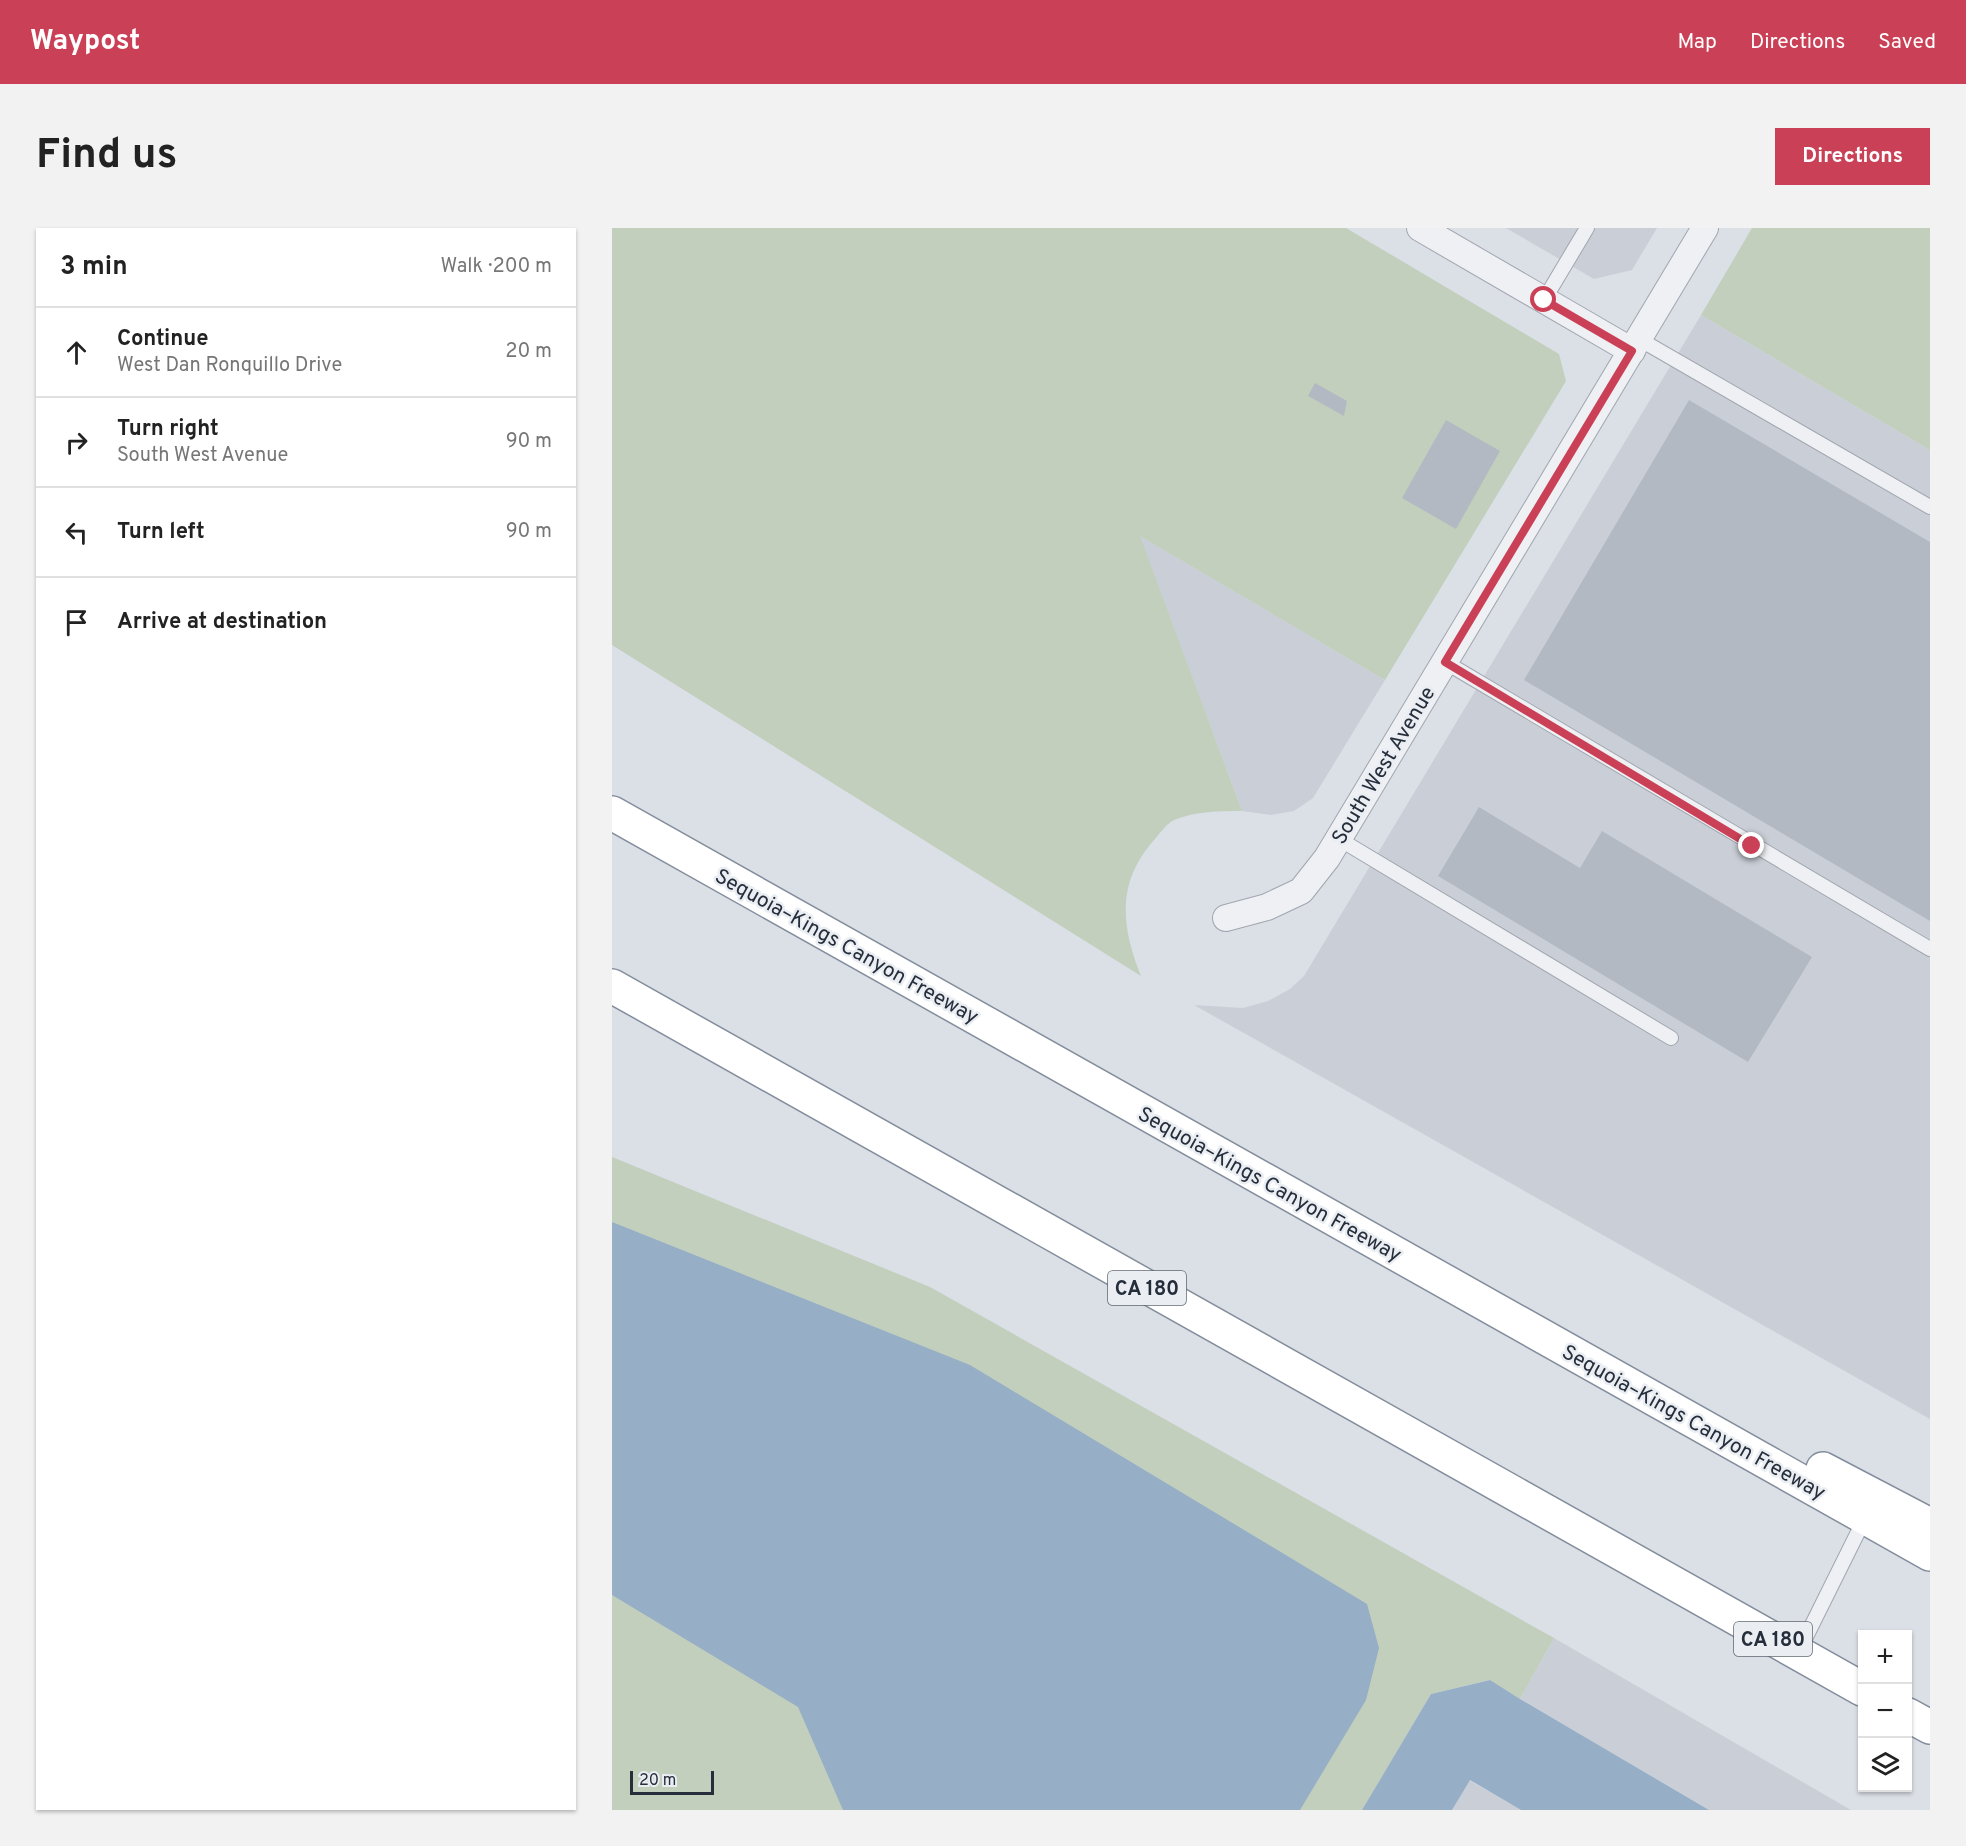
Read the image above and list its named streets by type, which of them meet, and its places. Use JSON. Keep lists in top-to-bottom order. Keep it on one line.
{"streets":{"highway":["Sequoia–Kings Canyon Freeway","CA 180"],"street":["South West Avenue"]},"scale_bar":"20 m","page":{"header":"Waypost","nav":["Map","Directions","Saved"],"buttons":"Directions","title":"Find us","heading":["3 min","Walk · 200 m"],"list":[["Continue","West Dan Ronquillo Drive","20 m"],["Turn right","South West Avenue","90 m"],["Turn left","90 m"],"Arrive at destination"],"map_buttons":["+","−"],"scale":"20 m"}}
